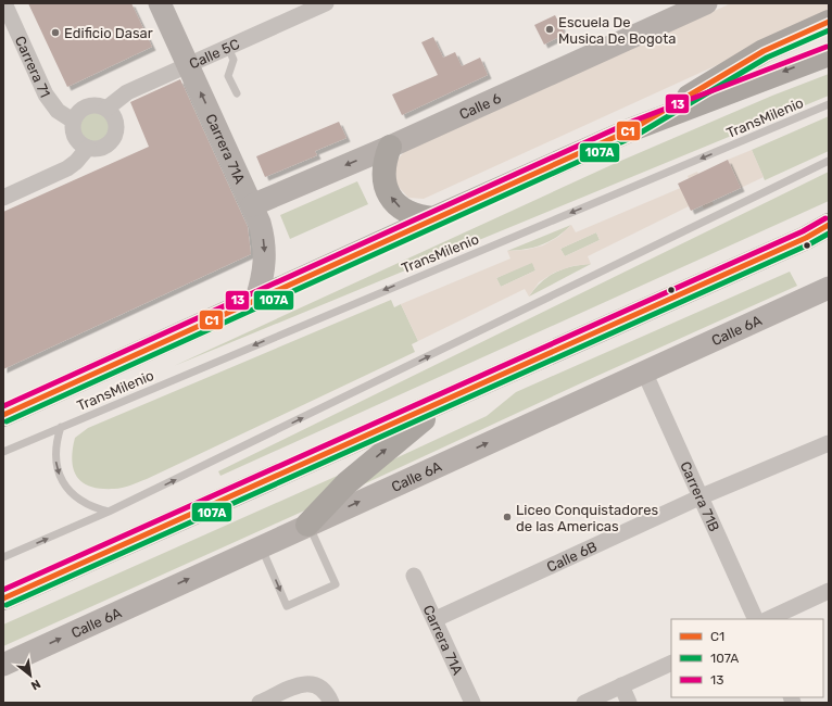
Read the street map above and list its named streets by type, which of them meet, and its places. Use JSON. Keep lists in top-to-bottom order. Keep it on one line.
{"streets":{"street":["Calle 5C","Carrera 71","Calle 6","Carrera 71A","Calle 6A","Carrera 71B","Calle 6B"],"lane":["TransMilenio"]},"crossings":[["Calle 5C","Carrera 71"],["Calle 5C","Carrera 71A"],["Calle 6","Carrera 71A"],["Carrera 71A","Calle 6B"],["Calle 6A","Carrera 71B"],["Carrera 71B","Calle 6B"]],"one_way":["Calle 6A"],"places":["Escuela De Musica De Bogota","Edificio Dasar","Liceo Conquistadores de las Americas"],"lines":["transit line C1","transit line 107A","transit line 13"],"legend":["C1","107A","13"],"north":"bottom right"}
